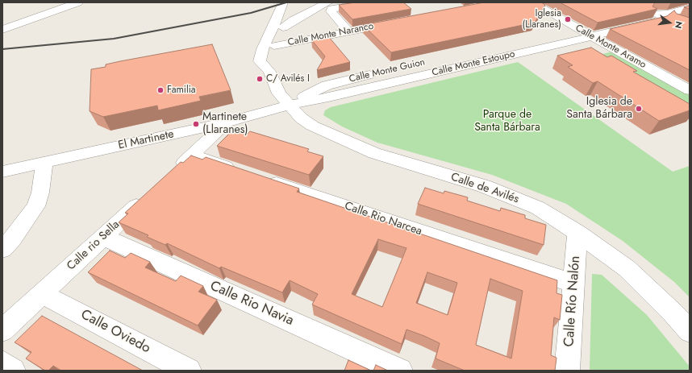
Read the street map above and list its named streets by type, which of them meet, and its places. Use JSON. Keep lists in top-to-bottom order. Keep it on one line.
{"streets":{"street":["Calle Monte Naranco","Calle Monte Aramo","Calle Monte Estoupo","Calle Monte Guion","El Martinete","Calle de Avilés","Calle Rio Narcea","Calle rio Sella","Calle Río Nalón","Calle Rio Navia","Calle Oviedo"]},"crossings":[["Calle Monte Naranco","Calle de Avilés"],["Calle Monte Aramo","Calle Monte Estoupo"],["Calle Monte Estoupo","Calle Monte Guion"],["Calle Monte Estoupo","El Martinete"],["Calle Monte Estoupo","Calle de Avilés"],["Calle Monte Guion","El Martinete"],["Calle Monte Guion","Calle de Avilés"],["El Martinete","Calle de Avilés"],["Calle de Avilés","Calle Río Nalón"],["Calle Rio Narcea","Calle Río Nalón"],["Calle rio Sella","Calle Rio Navia"],["Calle rio Sella","Calle Oviedo"]],"parks":["Parque de Santa Bárbara"],"places":["Iglesia (Llaranes)","C/ Avilés I","Familia","Iglesia de Santa Bárbara","Martinete (Llaranes)"],"north":"right"}
